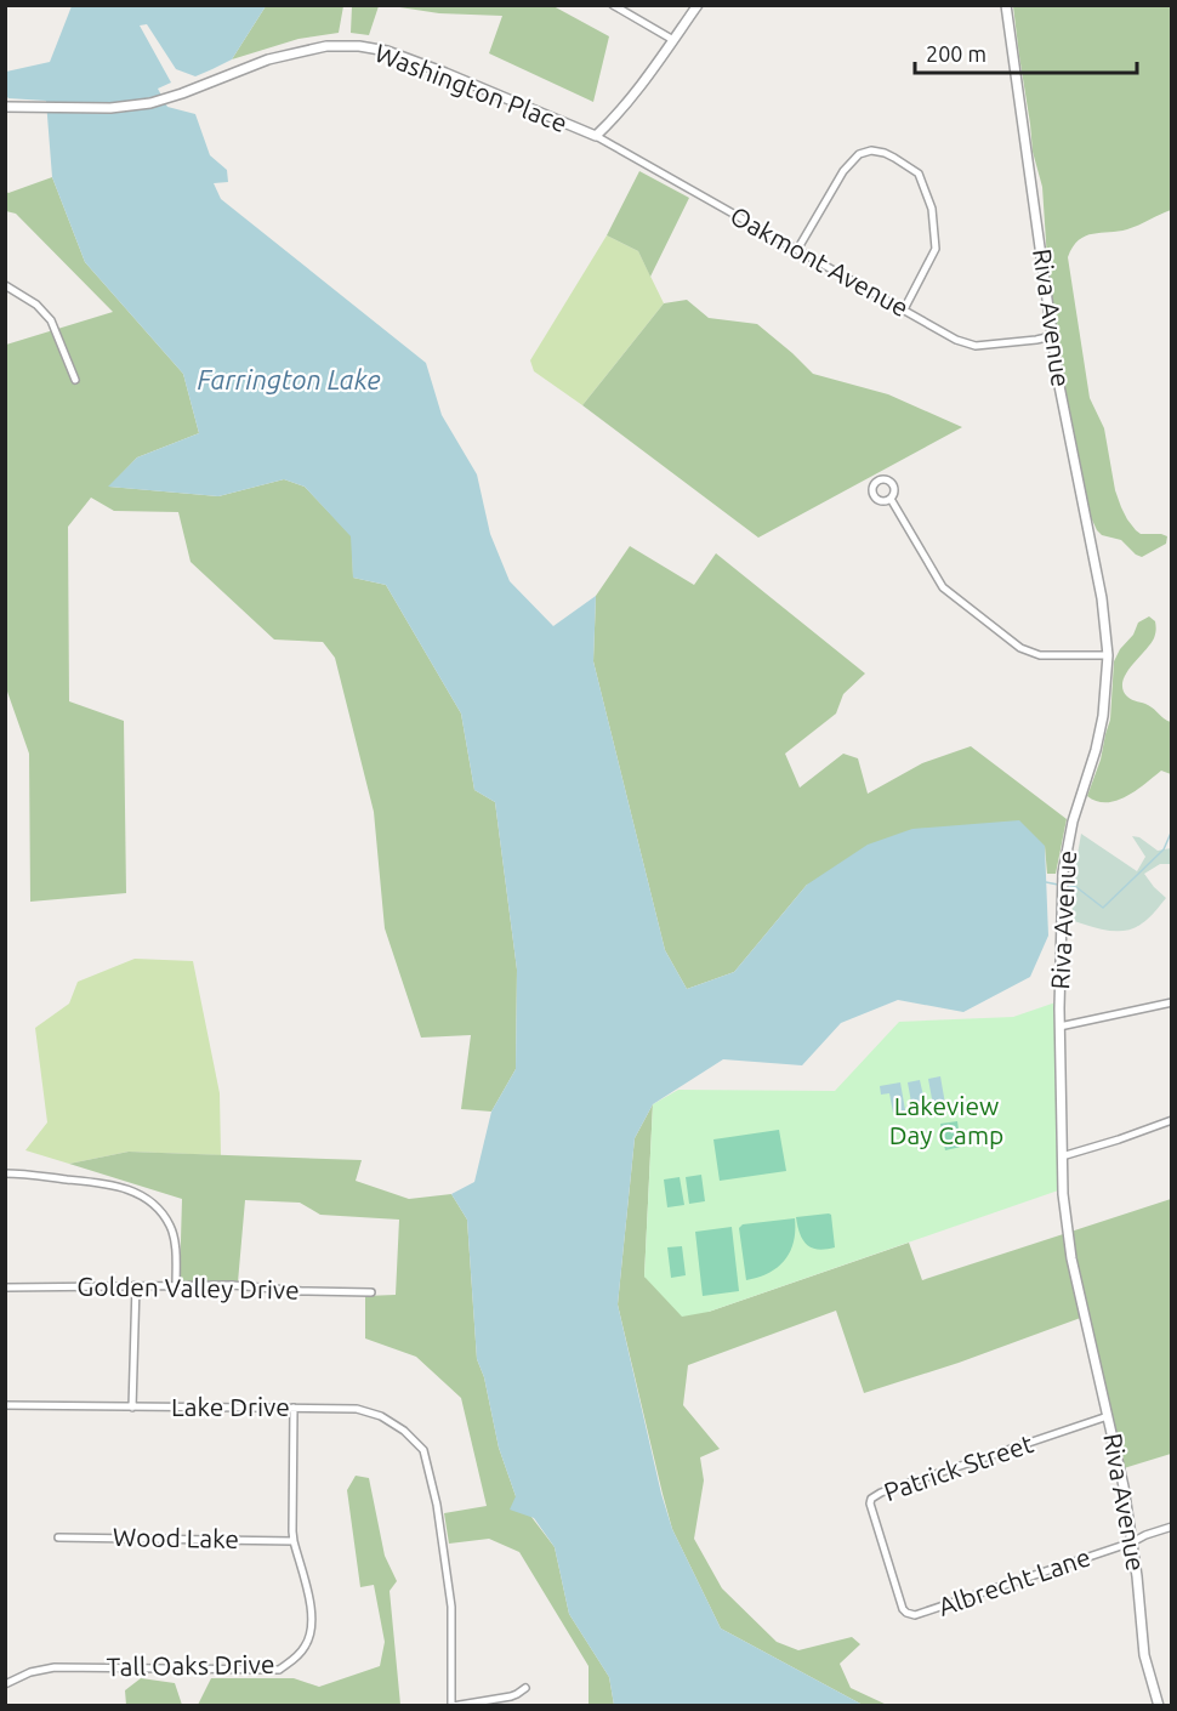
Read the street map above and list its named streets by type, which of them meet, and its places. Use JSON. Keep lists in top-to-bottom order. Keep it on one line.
{"streets":{"street":["Washington Place","Oakmont Avenue","Riva Avenue","Golden Valley Drive","Lake Drive","Patrick Street","Wood Lake","Albrecht Lane","Tall Oaks Drive"]},"crossings":[["Washington Place","Oakmont Avenue"],["Oakmont Avenue","Riva Avenue"],["Riva Avenue","Patrick Street"],["Riva Avenue","Albrecht Lane"],["Lake Drive","Tall Oaks Drive"],["Patrick Street","Albrecht Lane"],["Wood Lake","Tall Oaks Drive"]],"water":["Farrington Lake"],"parks":["Lakeview Day Camp"],"scale_bar":"200 m"}
